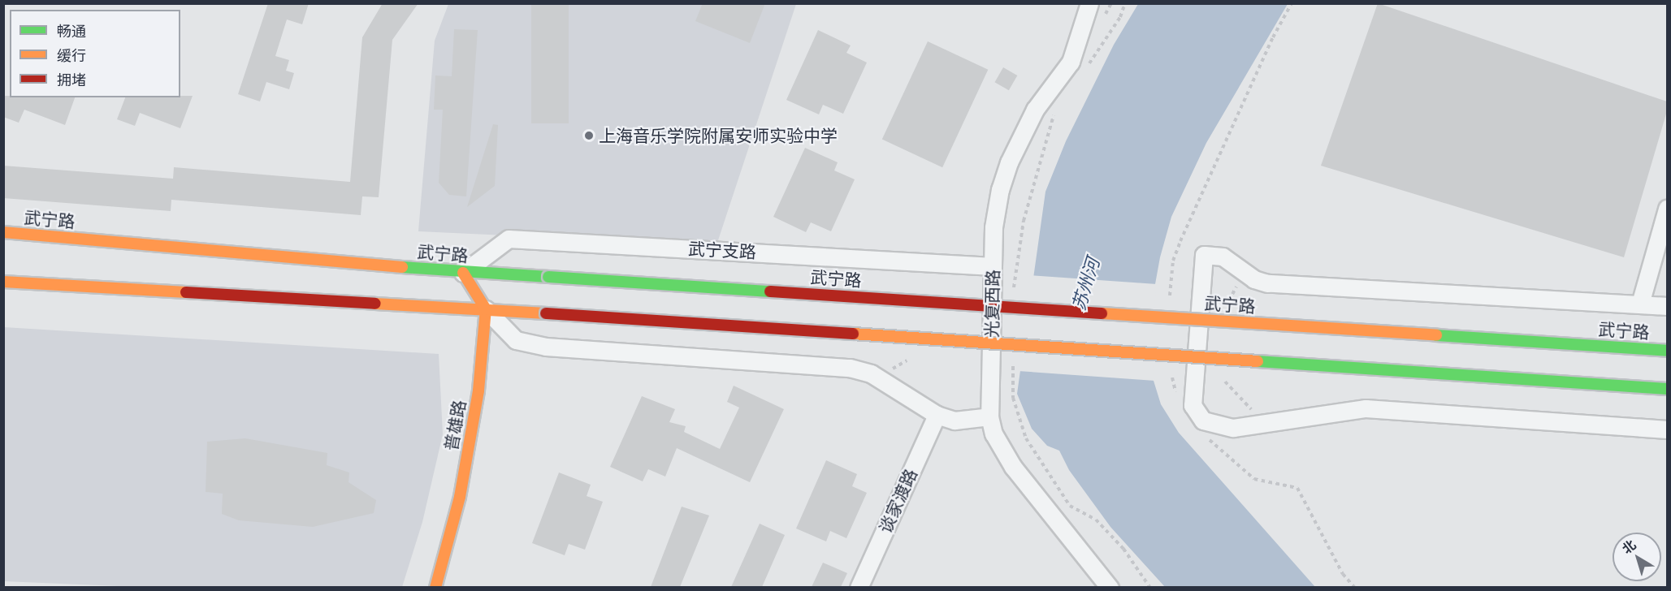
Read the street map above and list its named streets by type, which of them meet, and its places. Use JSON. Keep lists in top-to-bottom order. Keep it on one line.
{"streets":{"main road":["武宁路","普雄路"],"street":["武宁支路","光复西路","谈家渡路"]},"crossings":[["武宁路","武宁支路"],["武宁支路","光复西路"]],"water":["苏州河"],"places":["上海音乐学院附属安师实验中学"],"legend":["畅通","缓行","拥堵"],"north":"top left"}
